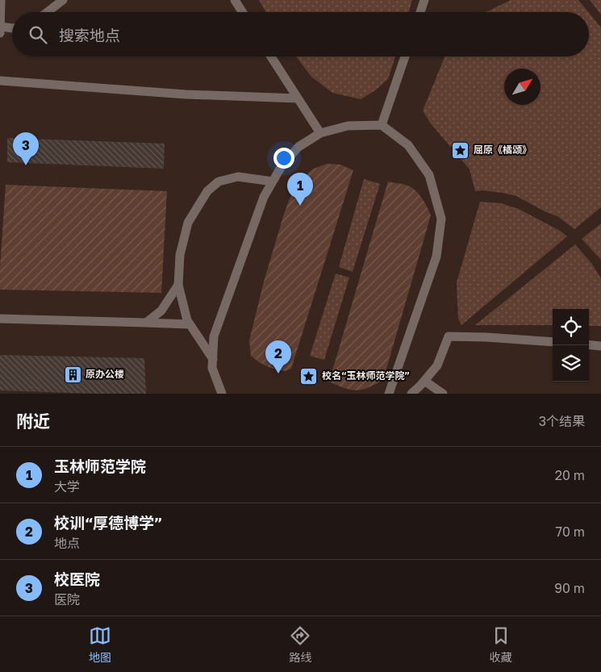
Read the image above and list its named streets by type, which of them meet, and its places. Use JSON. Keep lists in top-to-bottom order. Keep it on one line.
{"places":{"place":["屈原《橘颂》","校名“玉林师范学院”"],"building":["原办公楼"]},"north":"top right","page":{"search":"搜索地点","pins":["3","1","2"],"heading":["附近","3个结果"],"list":[{"mark":"1","name":"玉林师范学院","note":"大学","value":"20 m"},{"mark":"2","name":"校训“厚德博学”","note":"地点","value":"70 m"},{"mark":"3","name":"校医院","note":"医院","value":"90 m"}],"nav":["地图","路线","收藏"]}}
